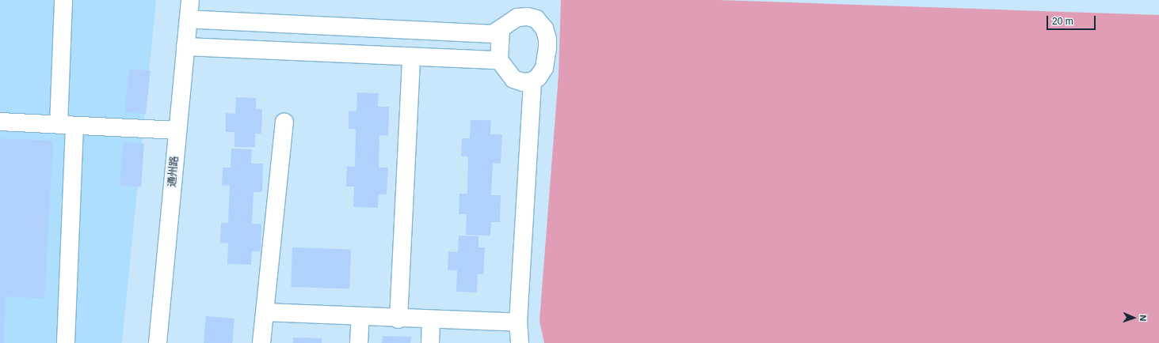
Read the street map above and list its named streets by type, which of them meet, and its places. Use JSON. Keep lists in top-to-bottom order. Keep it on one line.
{"streets":{"street":["通州路"]},"scale_bar":"20 m","north":"right"}
